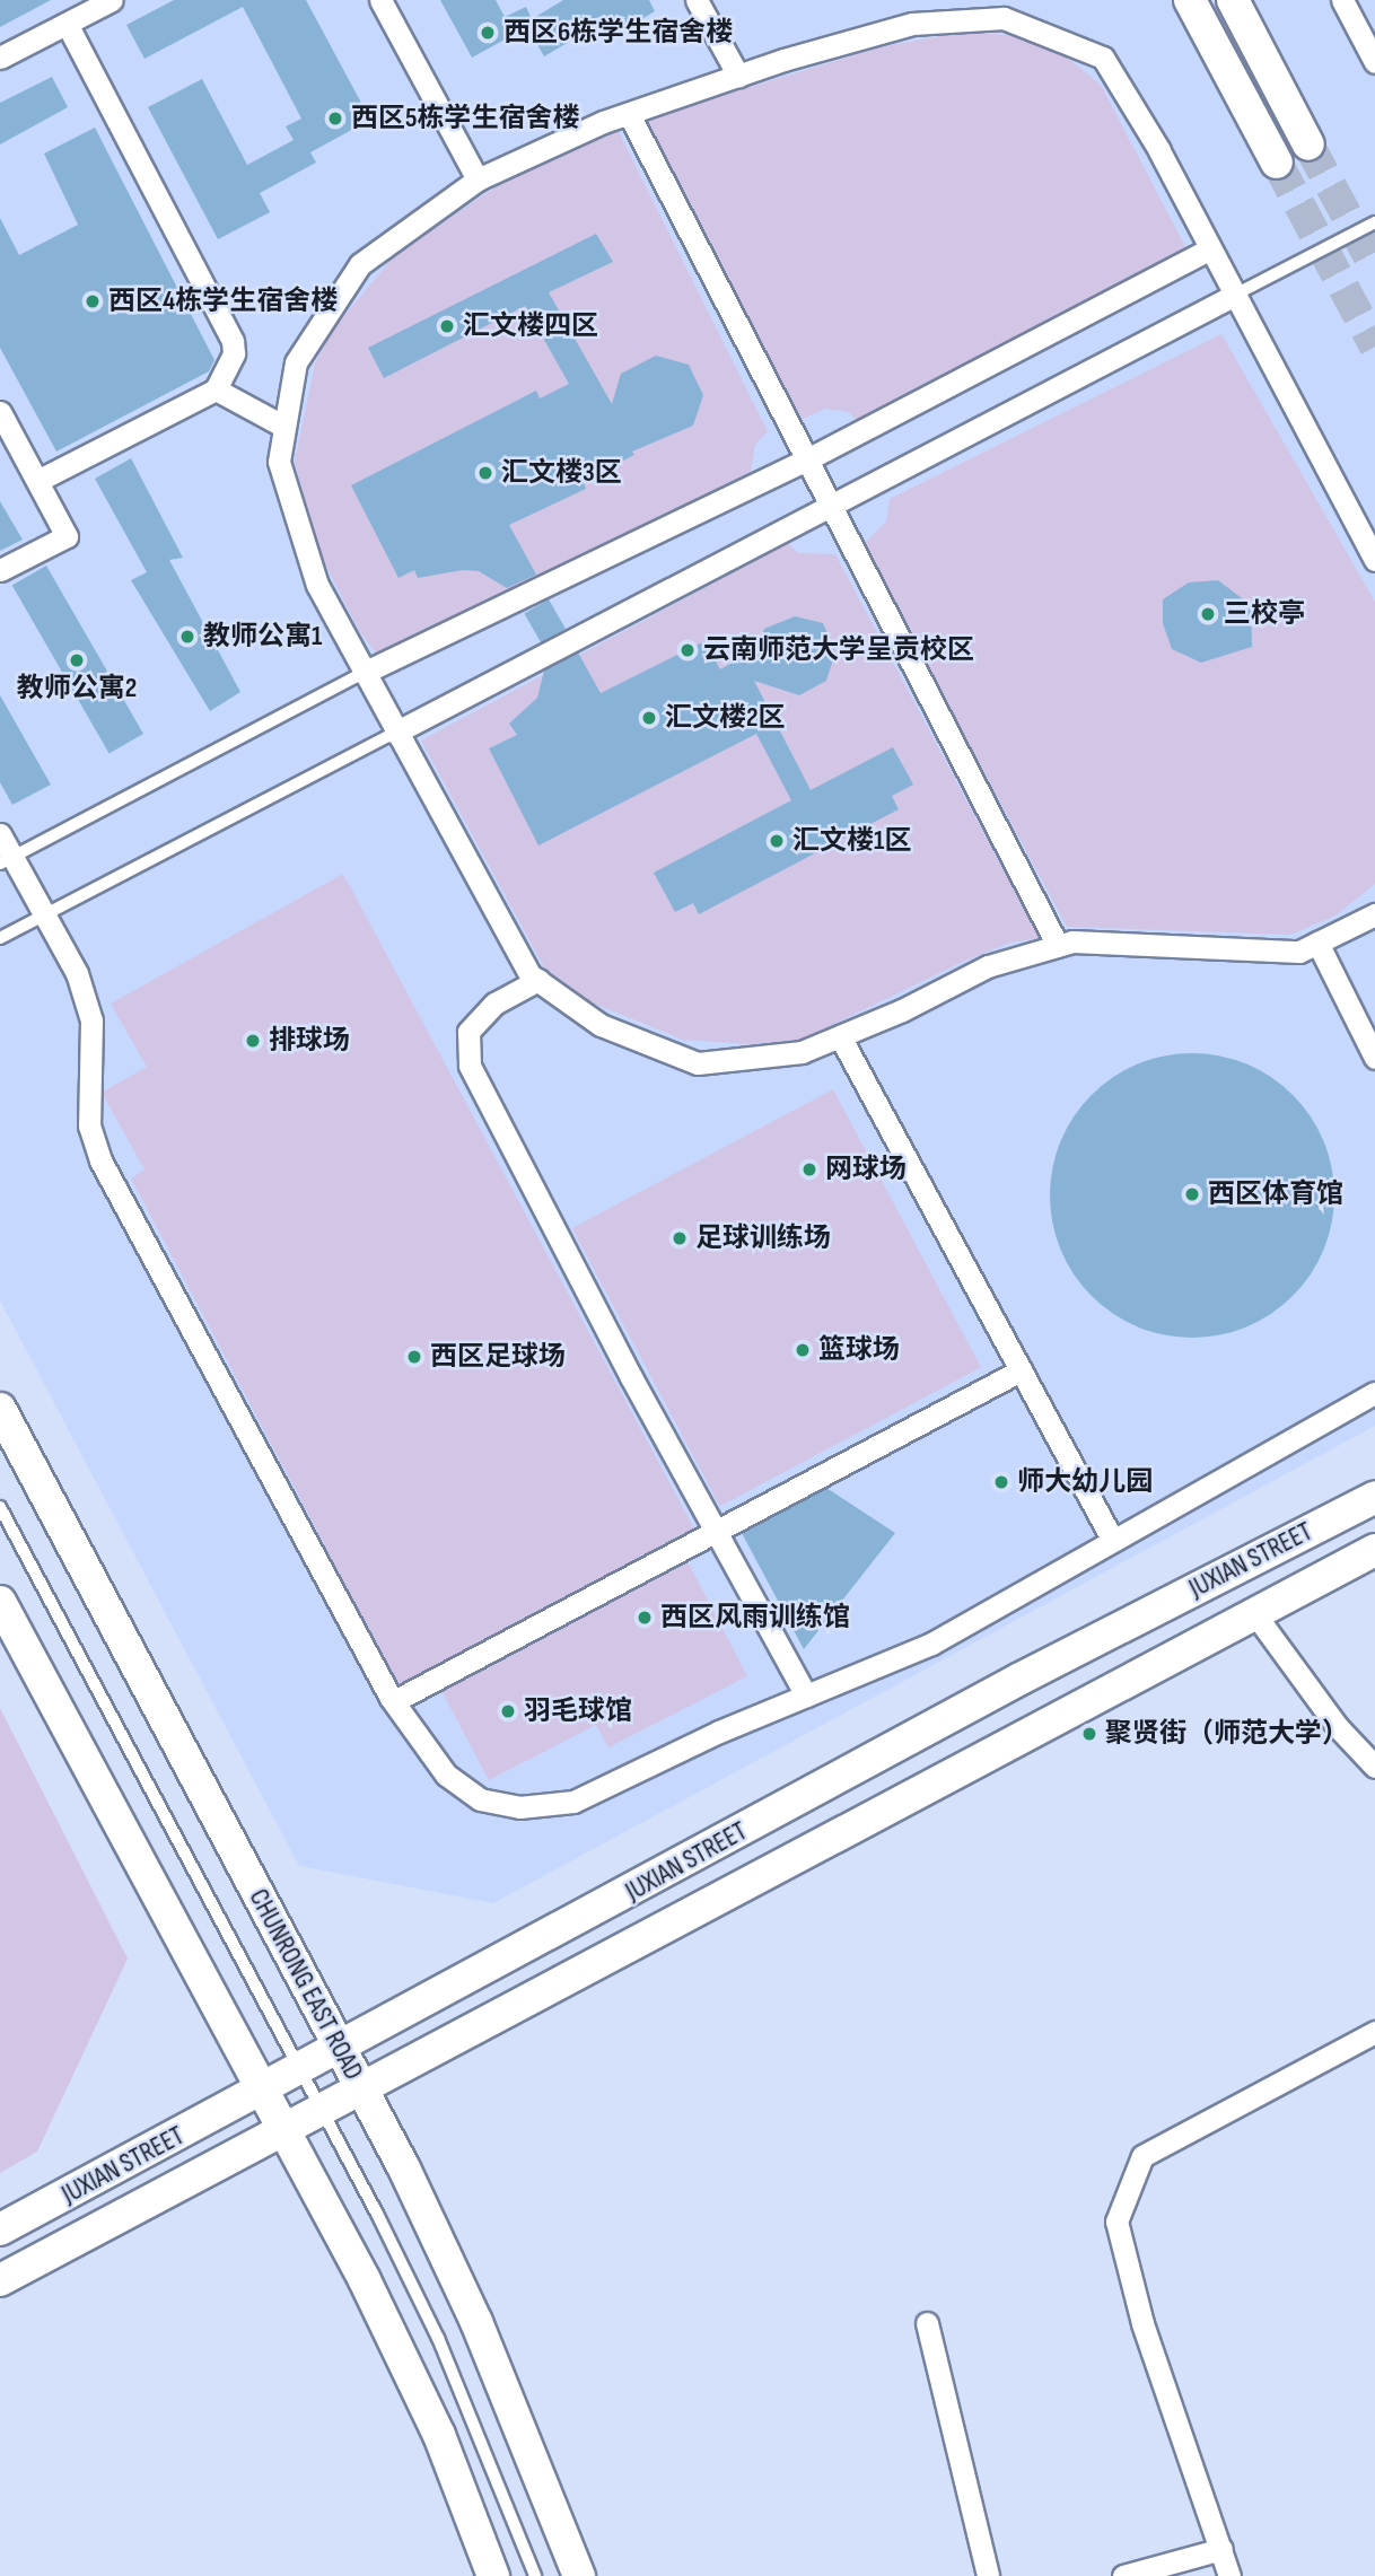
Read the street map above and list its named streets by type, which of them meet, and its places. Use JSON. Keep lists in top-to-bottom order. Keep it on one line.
{"streets":{"main road":["JUXIAN STREET","CHUNRONG EAST ROAD"]},"crossings":[["JUXIAN STREET","CHUNRONG EAST ROAD"]],"places":["西区6栋学生宿舍楼","西区5栋学生宿舍楼","西区4栋学生宿舍楼","汇文楼四区","汇文楼3区","三校亭","教师公寓1","云南师范大学呈贡校区","教师公寓2","汇文楼2区","汇文楼1区","排球场","网球场","西区体育馆","足球训练场","篮球场","西区足球场","师大幼儿园","西区风雨训练馆","羽毛球馆","聚贤街（师范大学）"]}
